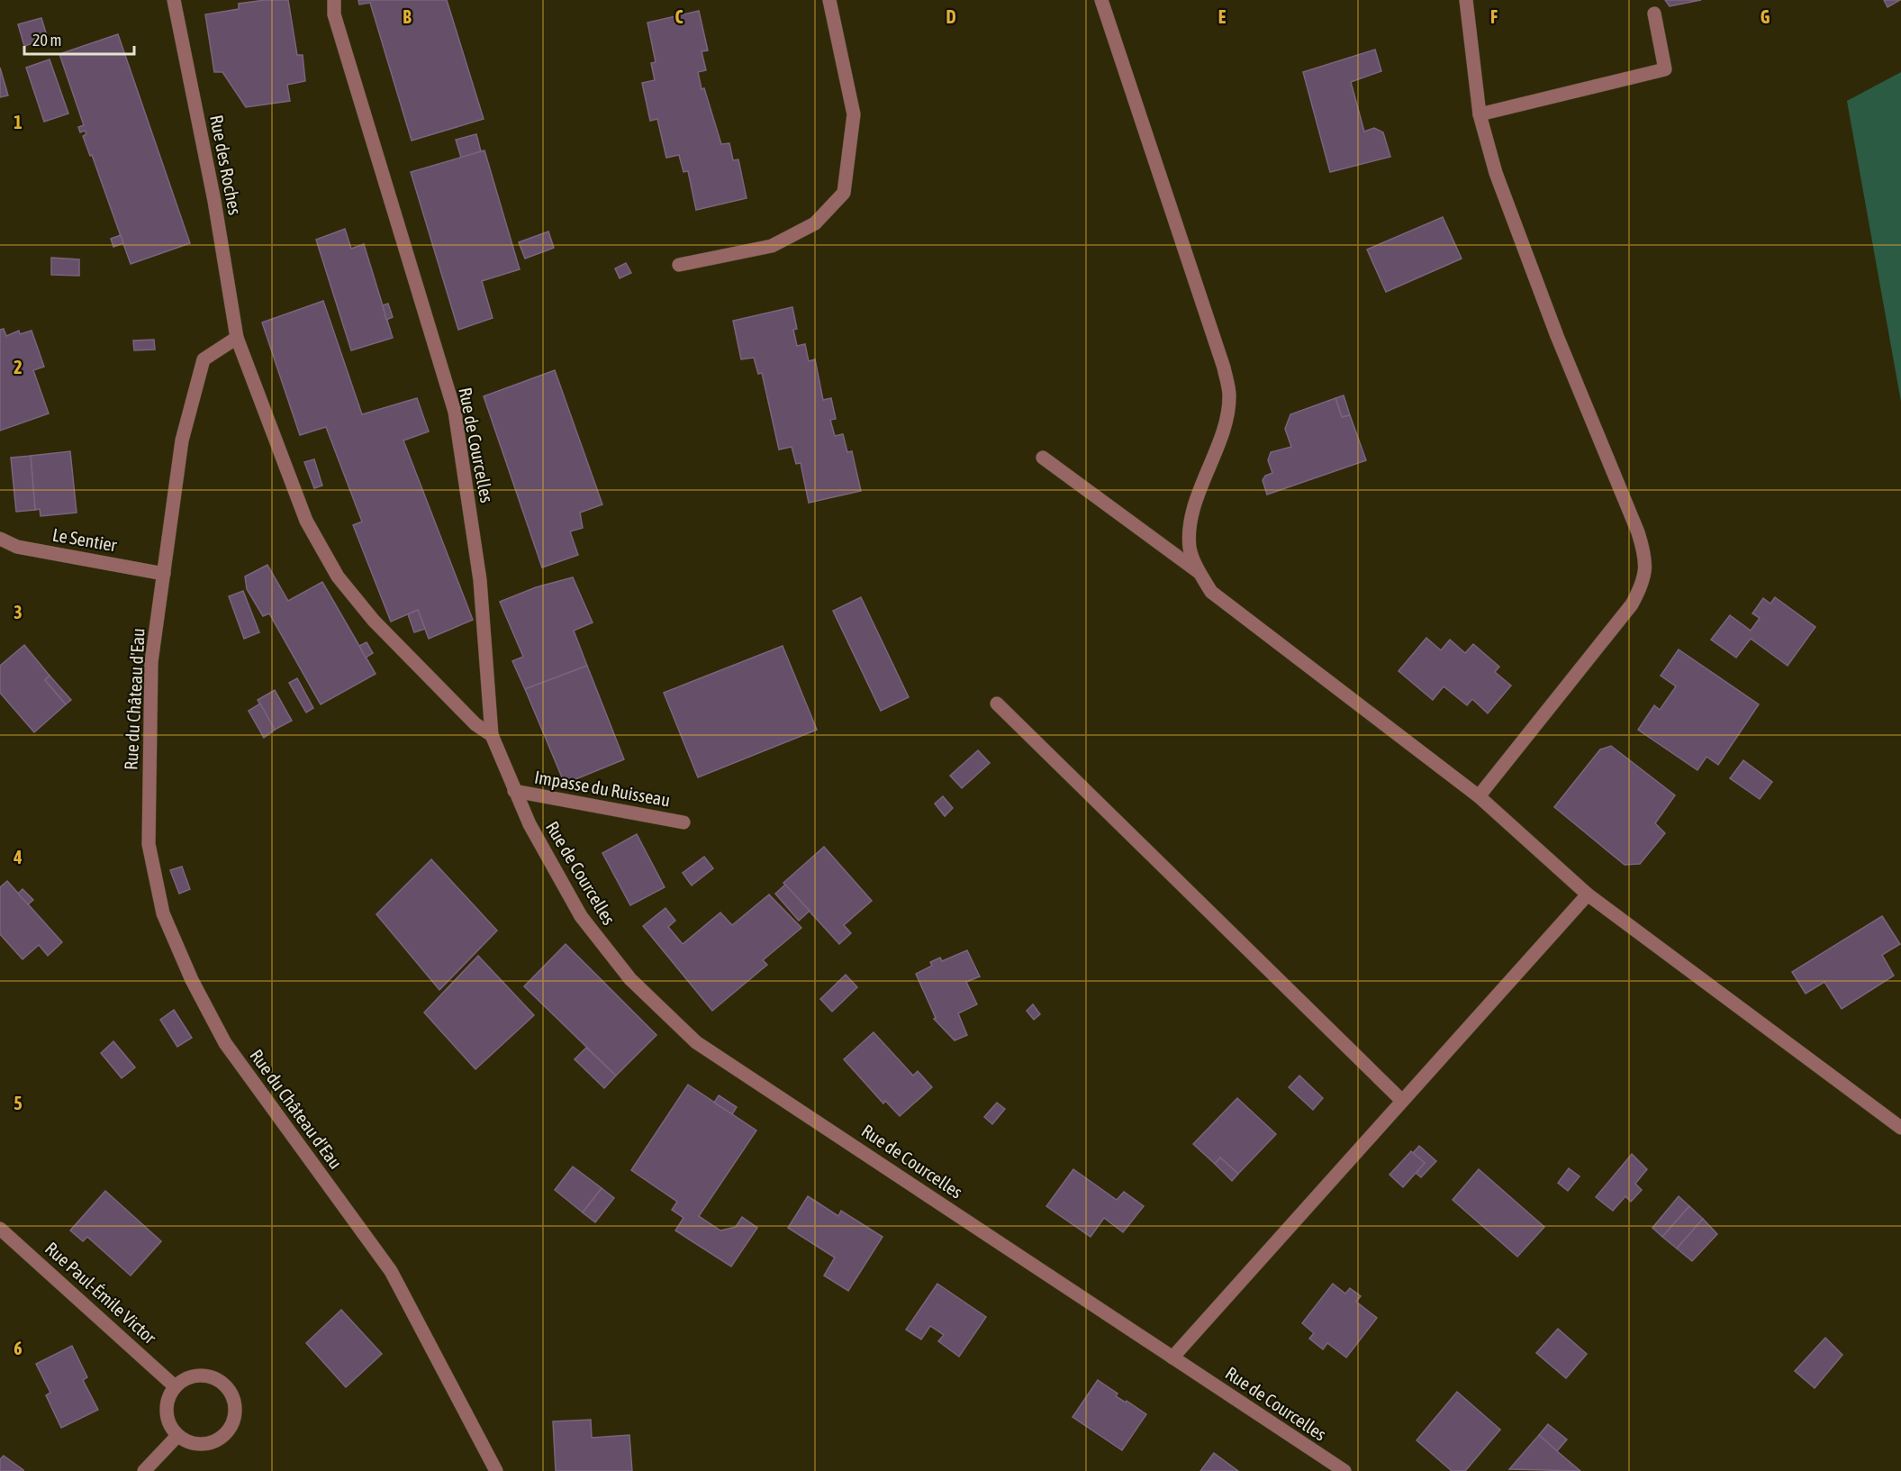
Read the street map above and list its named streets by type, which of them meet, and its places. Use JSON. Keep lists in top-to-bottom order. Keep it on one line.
{"streets":{"street":["Rue des Roches","Rue de Courcelles","Le Sentier","Rue du Château d'Eau","Impasse du Ruisseau","Rue Paul-Émile Victor"]},"crossings":[["Rue des Roches","Rue du Château d'Eau"],["Rue de Courcelles","Impasse du Ruisseau"],["Le Sentier","Rue du Château d'Eau"]],"scale_bar":"20 m","grid":{"columns":["B","C","D","E","F","G"],"rows":["1","2","3","4","5","6"]}}
